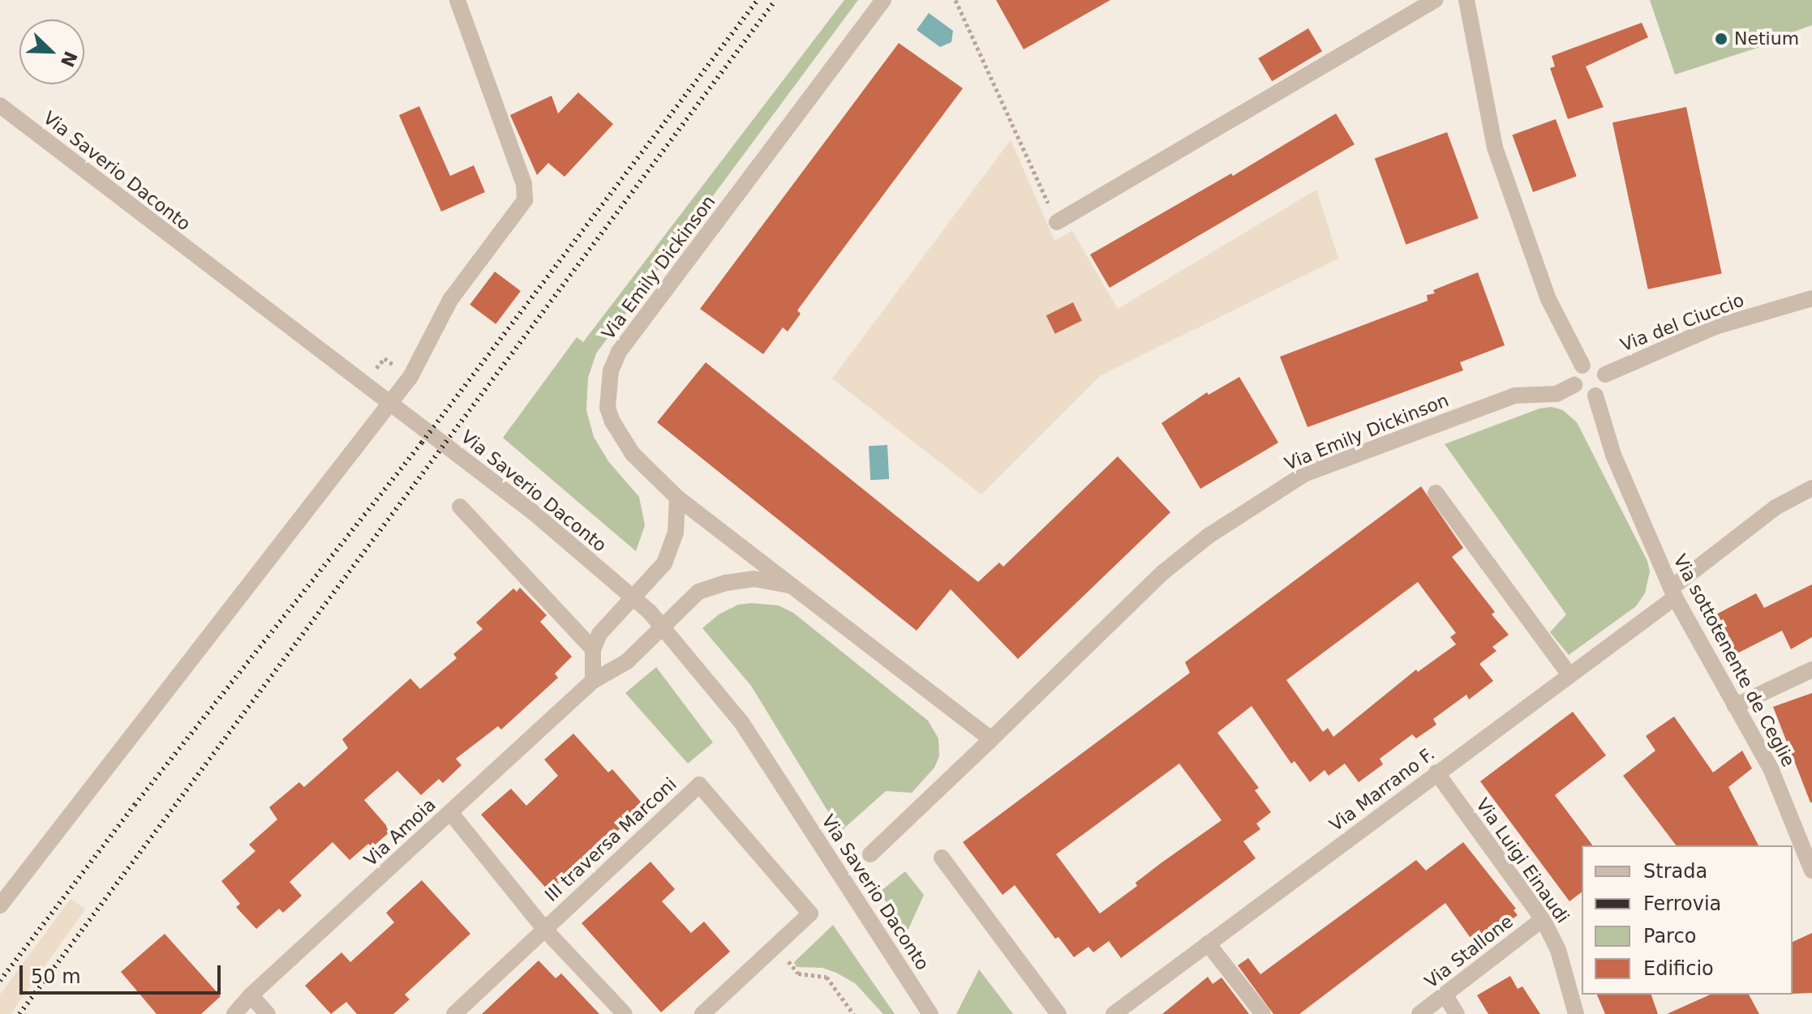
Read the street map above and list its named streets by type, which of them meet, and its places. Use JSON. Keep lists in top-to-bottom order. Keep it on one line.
{"streets":{"street":["Via Saverio Daconto","Via Emily Dickinson","Via del Ciuccio","Via sottotenente de Ceglie","Via Marrano F.","Via Amoia","III traversa Marconi","Via Luigi Einaudi","Via Stallone"]},"crossings":[["Via Emily Dickinson","Via del Ciuccio"],["Via Emily Dickinson","Via sottotenente de Ceglie"],["Via Emily Dickinson","Via Amoia"],["Via del Ciuccio","Via sottotenente de Ceglie"],["Via sottotenente de Ceglie","Via Marrano F."],["Via Marrano F.","Via Luigi Einaudi"],["Via Luigi Einaudi","Via Stallone"]],"places":["Netium"],"legend":["Strada","Ferrovia","Parco","Edificio"],"scale_bar":"50 m","north":"bottom right"}
